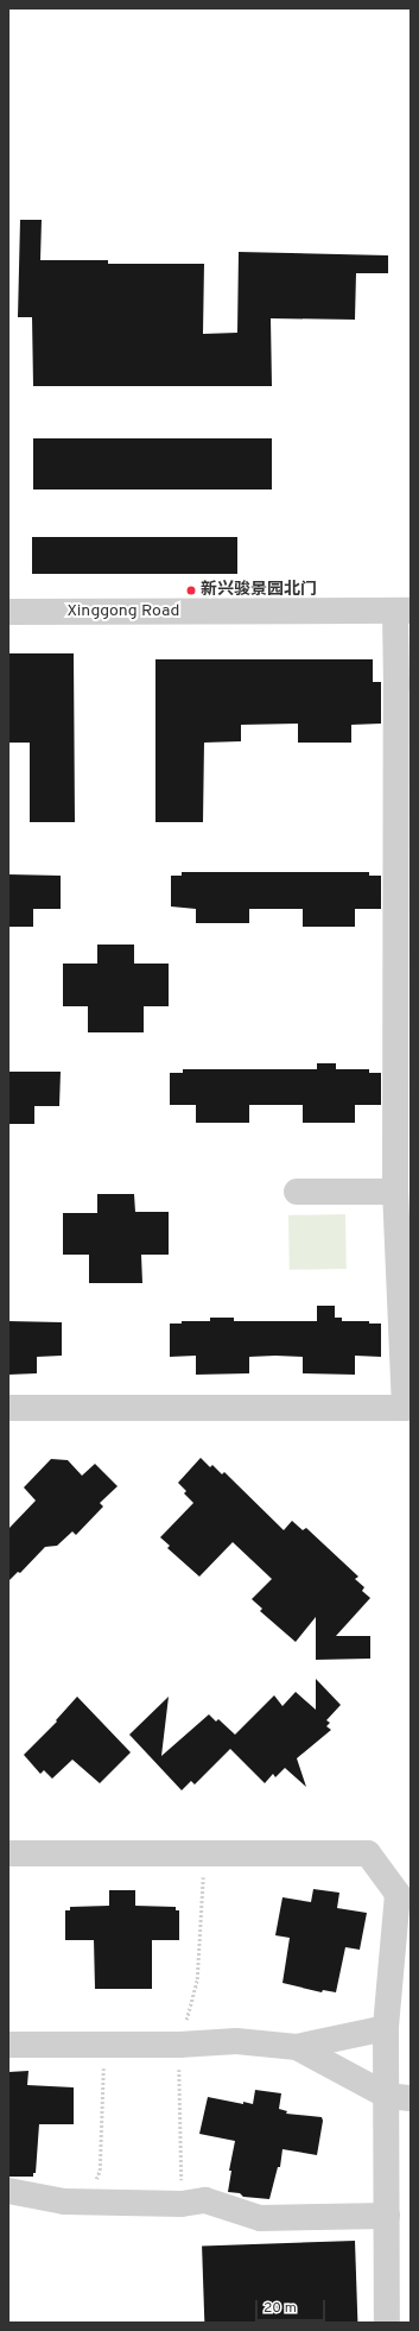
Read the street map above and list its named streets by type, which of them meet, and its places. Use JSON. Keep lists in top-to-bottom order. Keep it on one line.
{"streets":{"street":["Xinggong Road"]},"places":["新兴骏景园北门"],"scale_bar":"20 m"}
